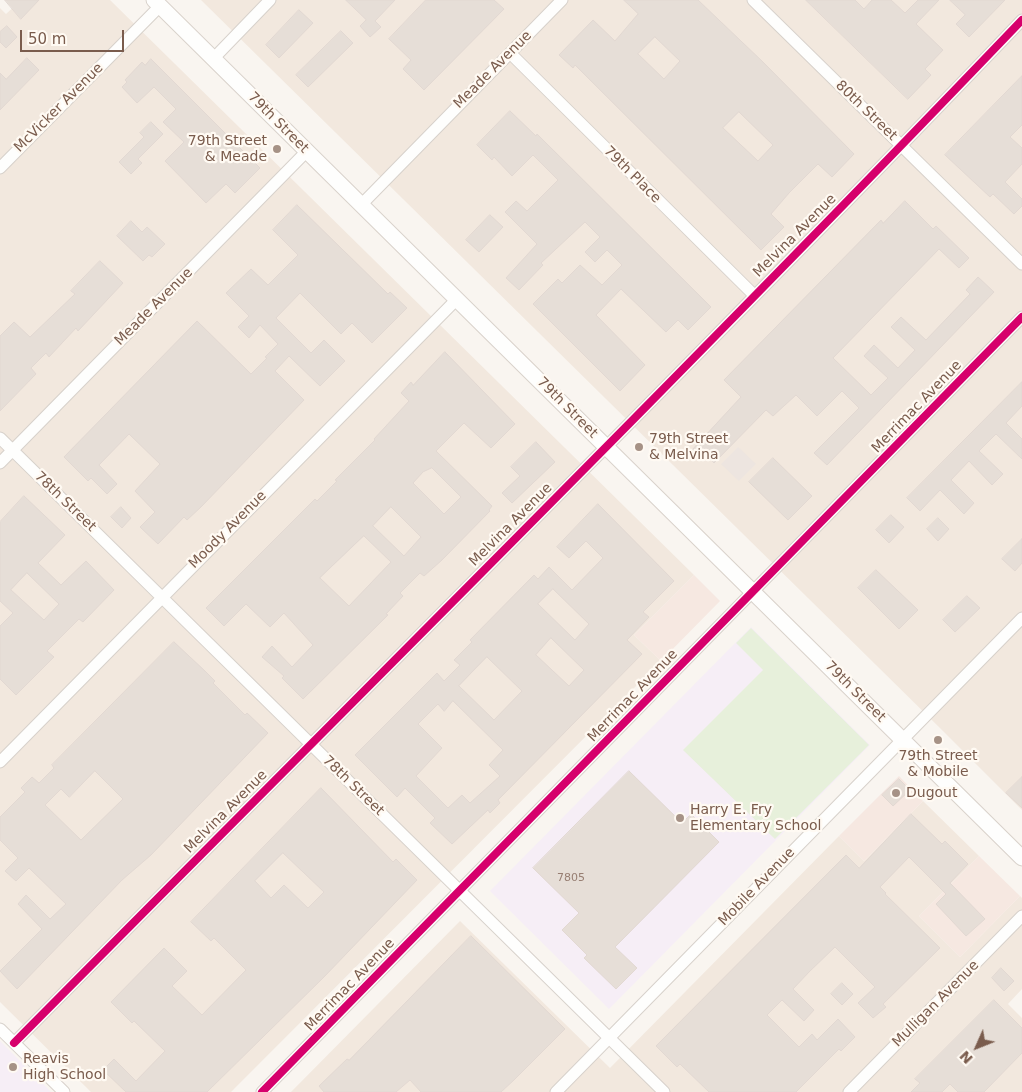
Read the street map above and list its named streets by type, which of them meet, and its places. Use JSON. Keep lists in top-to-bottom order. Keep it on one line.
{"streets":{"main road":["79th Street"],"street":["Meade Avenue","McVicker Avenue","80th Street","79th Place","Melvina Avenue","Merrimac Avenue","78th Street","Moody Avenue","Mobile Avenue","Mulligan Avenue"]},"crossings":[["Meade Avenue","79th Street"],["Meade Avenue","79th Place"],["Meade Avenue","78th Street"],["McVicker Avenue","79th Street"],["80th Street","Melvina Avenue"],["79th Street","Melvina Avenue"],["79th Street","Merrimac Avenue"],["79th Street","Moody Avenue"],["79th Street","Mobile Avenue"],["79th Place","Melvina Avenue"],["Melvina Avenue","78th Street"],["Merrimac Avenue","78th Street"],["78th Street","Moody Avenue"],["78th Street","Mobile Avenue"]],"places":["79th Street & Meade","79th Street & Melvina","79th Street & Mobile","Dugout","Harry E. Fry Elementary School","Reavis High School"],"house_numbers":["7805"],"scale_bar":"50 m","north":"bottom left"}
